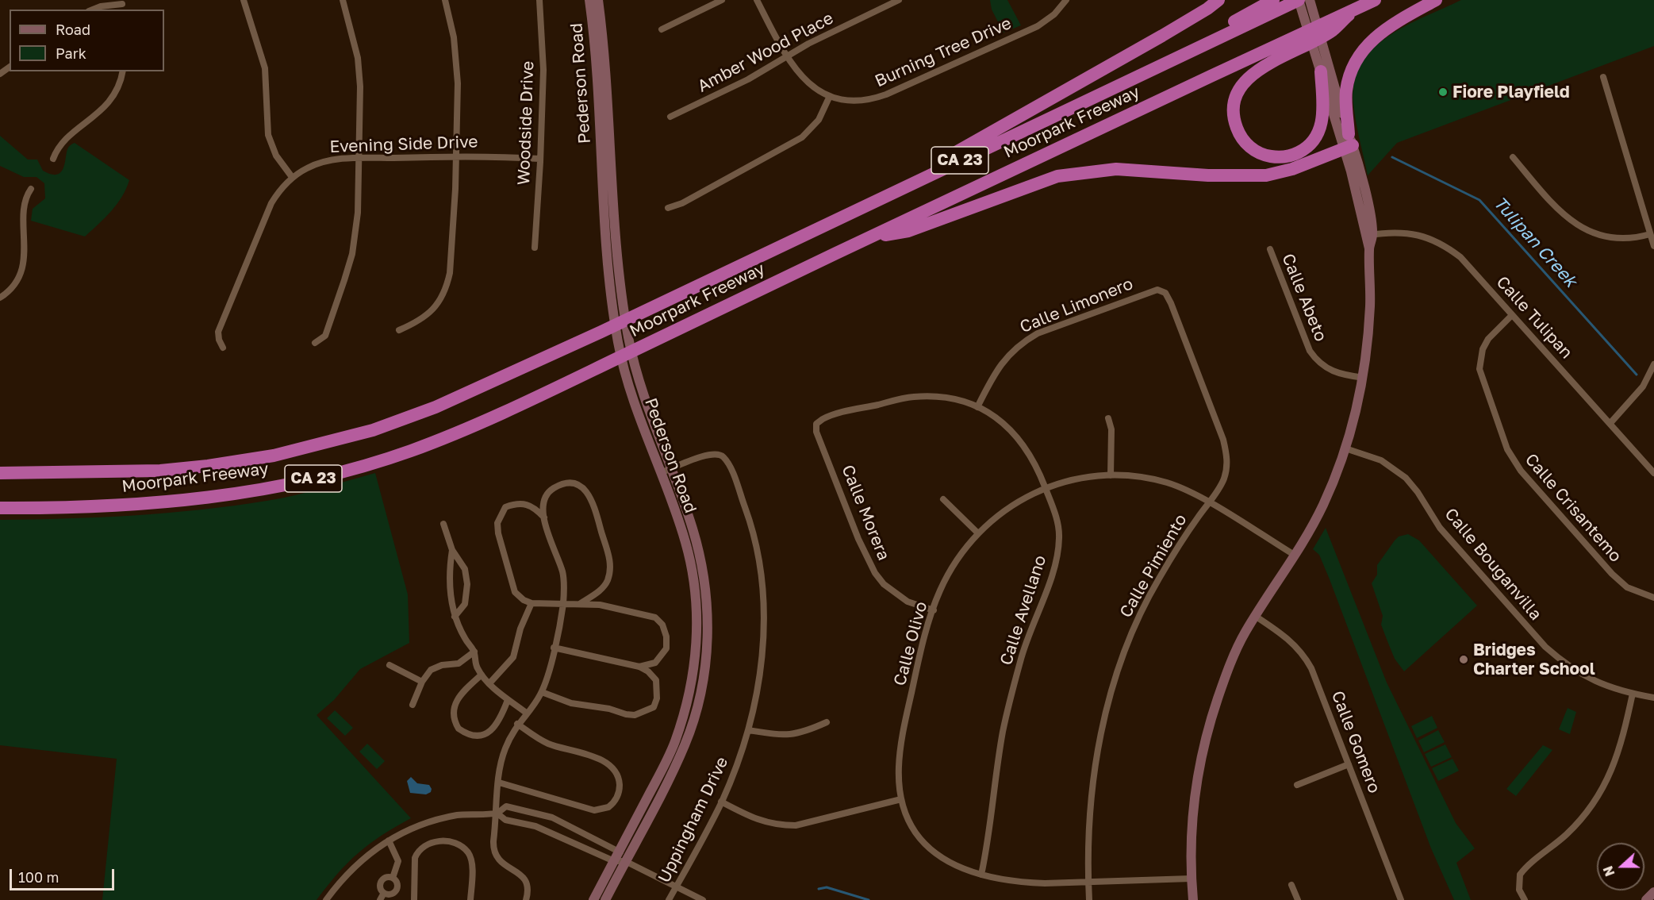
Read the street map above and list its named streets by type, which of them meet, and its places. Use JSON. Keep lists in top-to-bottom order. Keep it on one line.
{"streets":{"highway":["Moorpark Freeway","CA 23"],"street":["Amber Wood Place","Burning Tree Drive","Pederson Road","Woodside Drive","Evening Side Drive","Calle Abeto","Calle Limonero","Calle Tulipan","Calle Crisantemo","Calle Morera","Calle Bouganvilla","Calle Pimiento","Calle Avellano","Calle Olivo","Calle Gomero","Uppingham Drive"]},"crossings":[["Amber Wood Place","Burning Tree Drive"],["Pederson Road","Uppingham Drive"],["Woodside Drive","Evening Side Drive"],["Calle Limonero","Calle Pimiento"],["Calle Limonero","Calle Avellano"],["Calle Tulipan","Calle Crisantemo"],["Calle Morera","Calle Avellano"],["Calle Morera","Calle Olivo"],["Calle Pimiento","Calle Olivo"],["Calle Avellano","Calle Olivo"]],"water":["Tulipan Creek"],"places":["Fiore Playfield","Bridges Charter School"],"legend":["Road","Park"],"scale_bar":"100 m","north":"left"}
